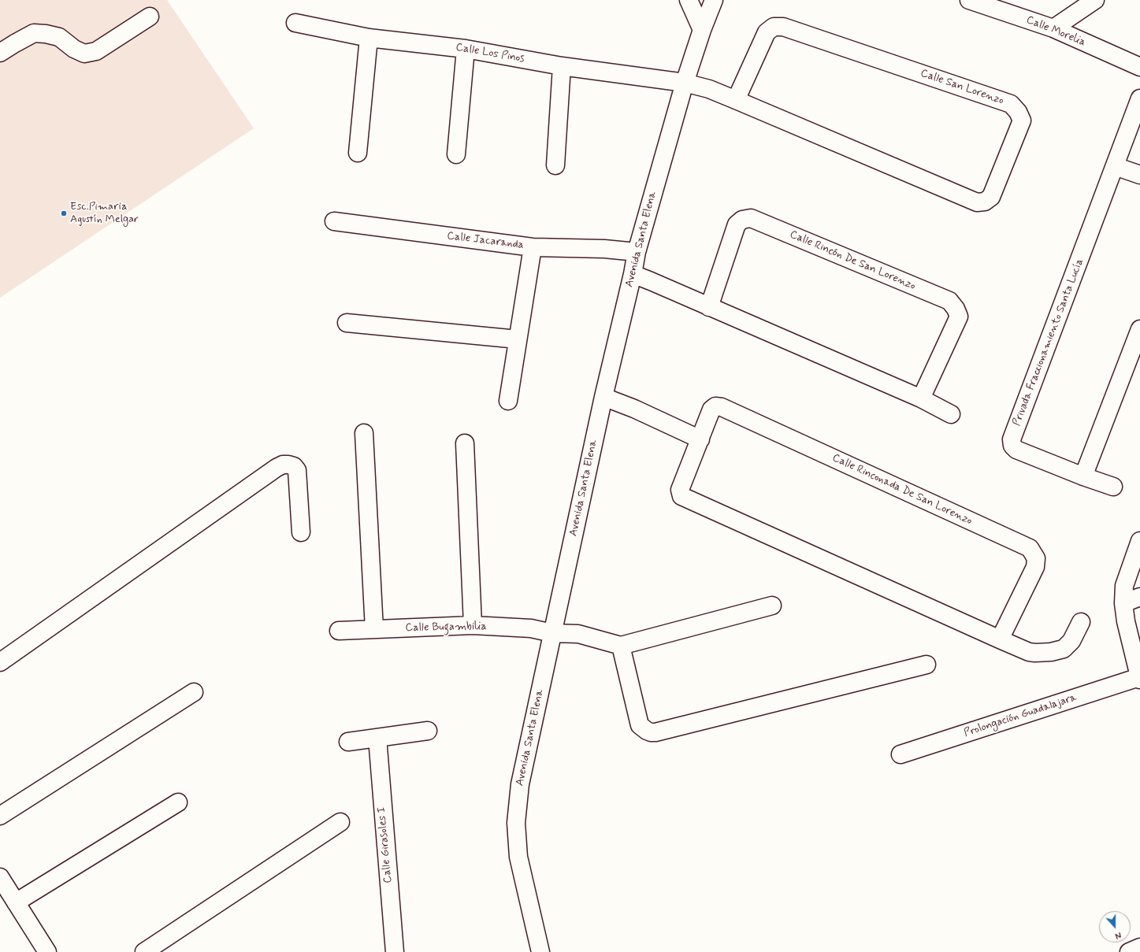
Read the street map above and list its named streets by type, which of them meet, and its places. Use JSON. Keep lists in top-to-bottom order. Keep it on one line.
{"streets":{"street":["Calle Morelia","Calle Los Pinos","Calle San Lorenzo","Avenida Santa Elena","Calle Jacaranda","Calle Rincón De San Lorenzo","Privada Fraccionamiento Santa Lucía","Calle Rinconada De San Lorenzo","Calle Bugambilia","Prolongación Guadalajara","Calle Girasoles I"]},"crossings":[["Calle Los Pinos","Calle San Lorenzo"],["Calle Los Pinos","Avenida Santa Elena"],["Calle San Lorenzo","Avenida Santa Elena"],["Avenida Santa Elena","Calle Jacaranda"],["Avenida Santa Elena","Calle Bugambilia"]],"places":["Esc.Pimaria Agustín Melgar"],"north":"bottom"}
